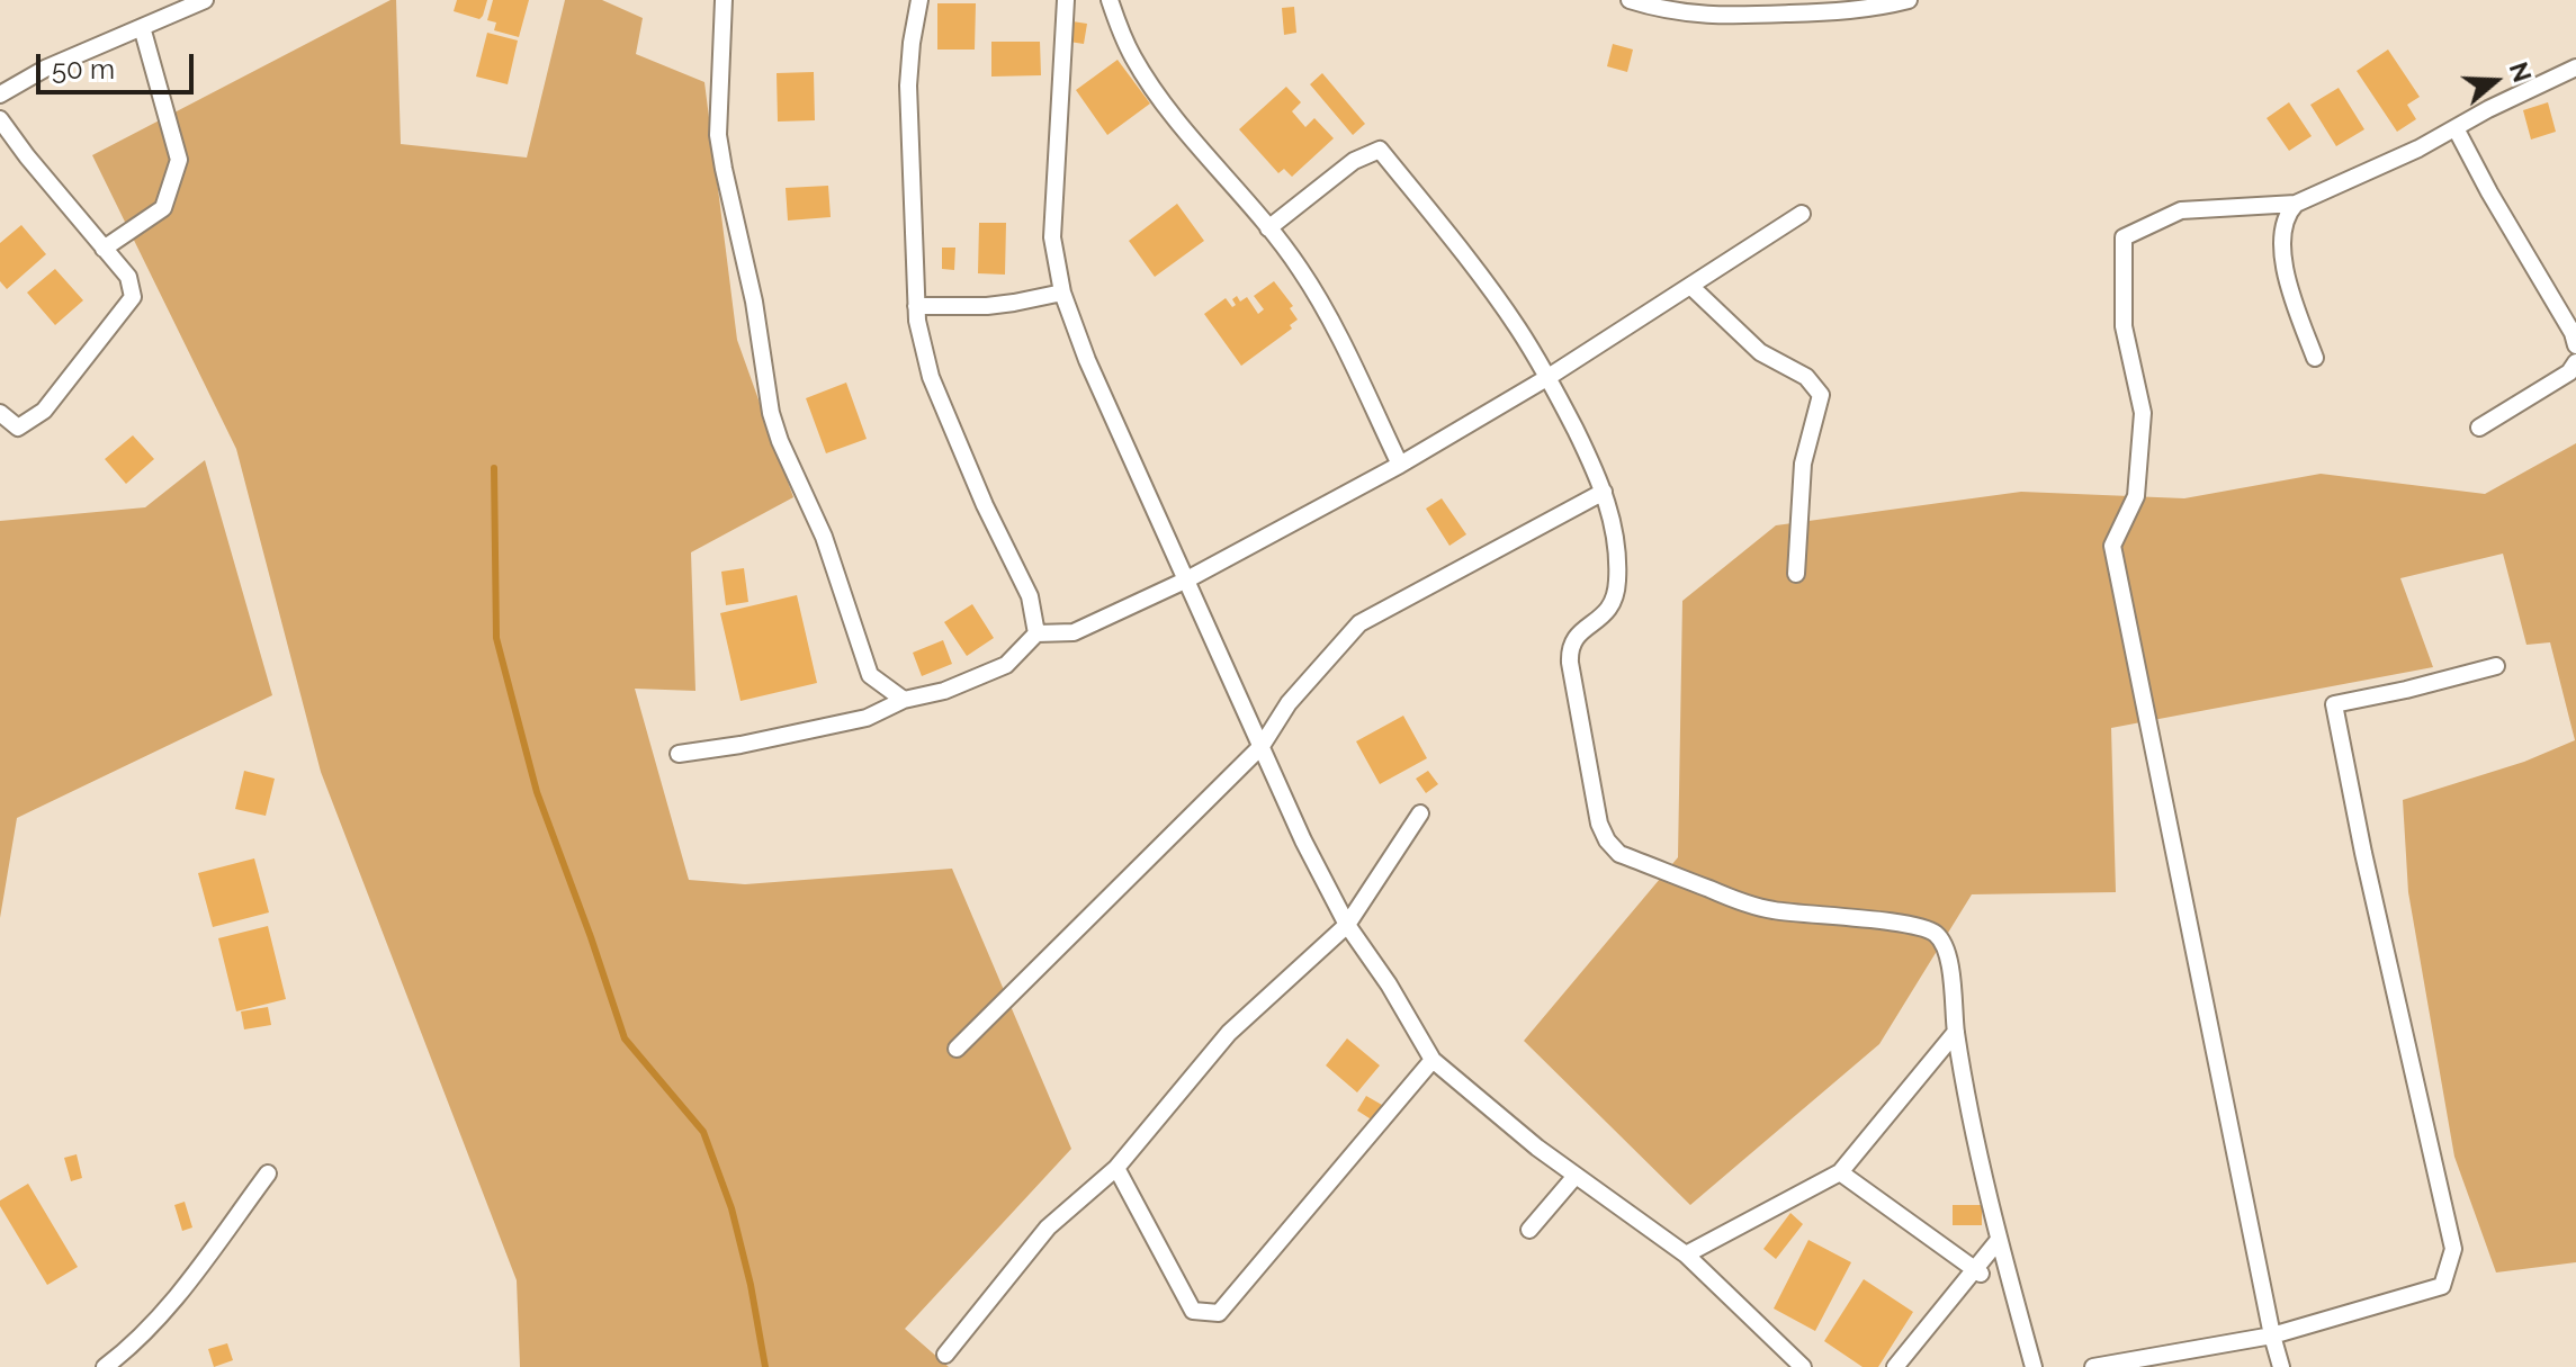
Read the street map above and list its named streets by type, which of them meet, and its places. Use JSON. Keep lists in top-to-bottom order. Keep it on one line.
{"scale_bar":"50 m","north":"right"}
